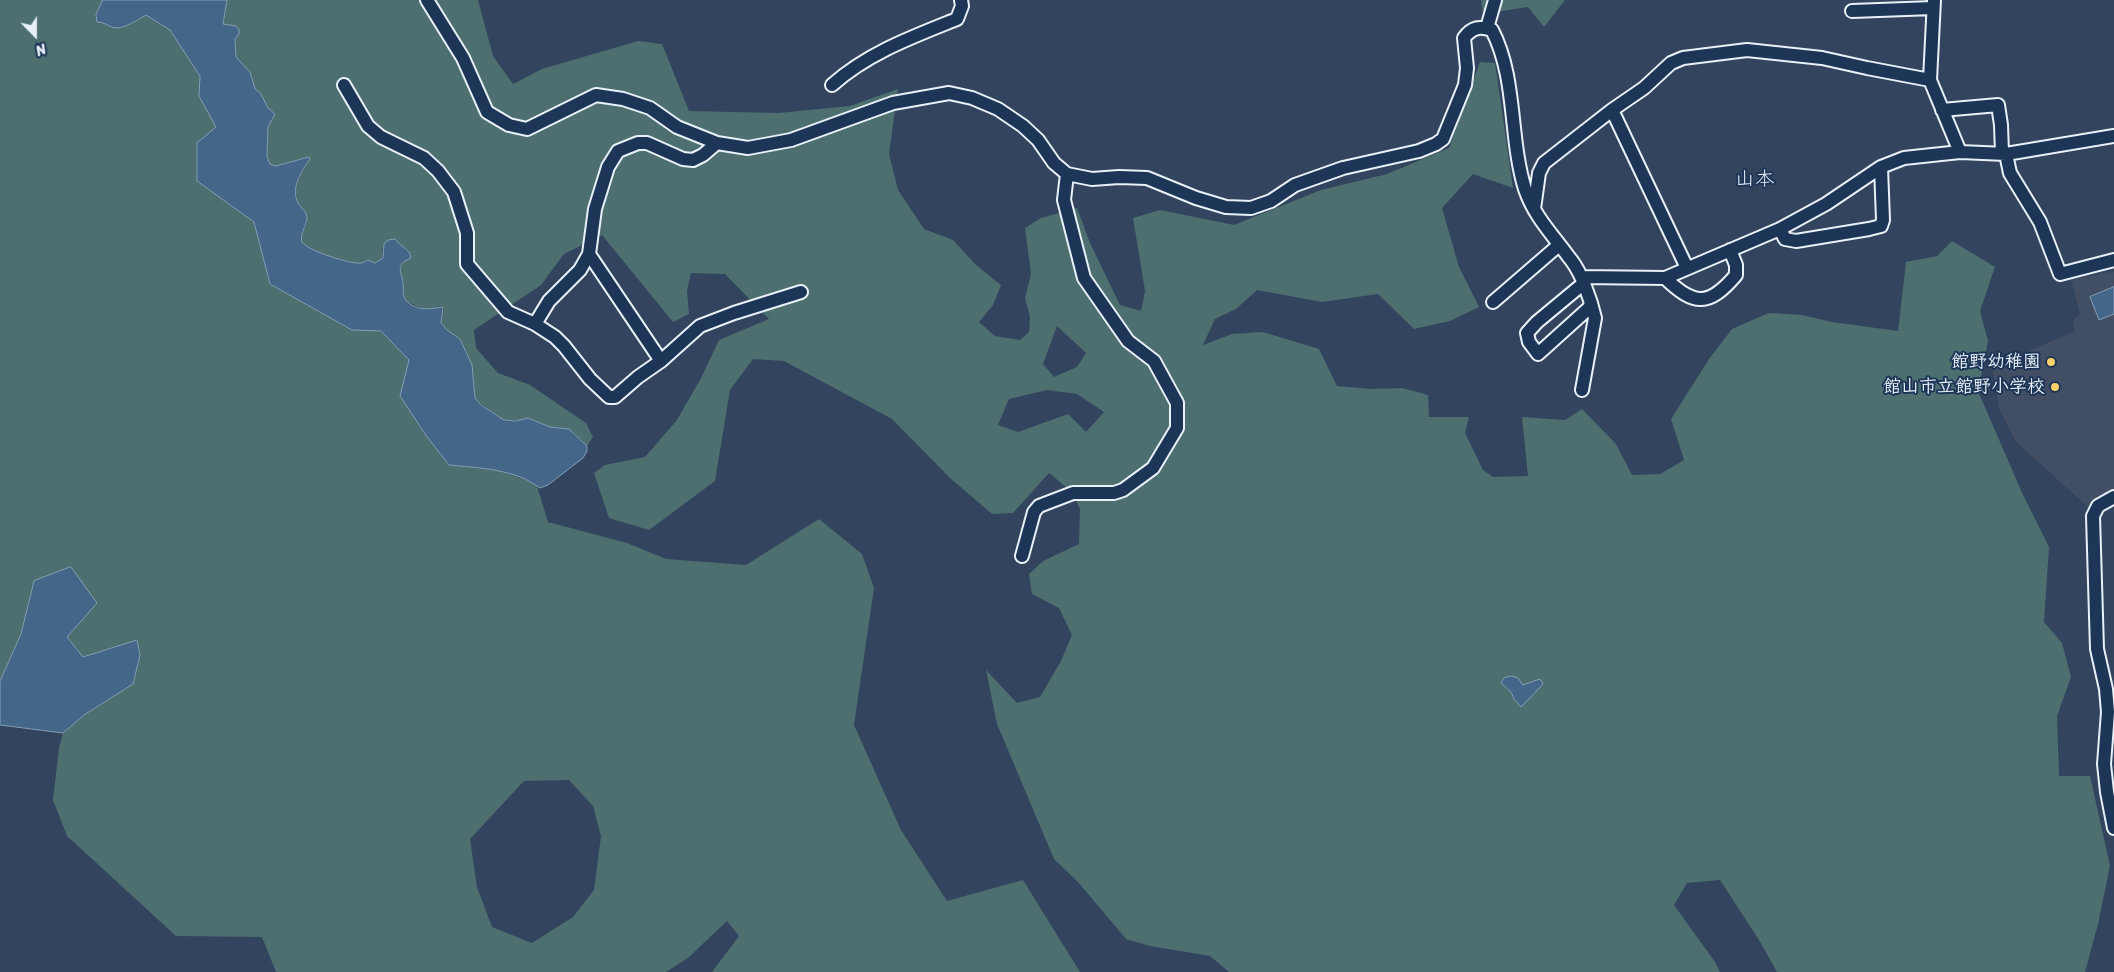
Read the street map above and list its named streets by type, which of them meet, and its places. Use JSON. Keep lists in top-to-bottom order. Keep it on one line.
{"districts":["山本"],"places":["館野幼稚園","館山市立館野小学校"],"north":"bottom"}
